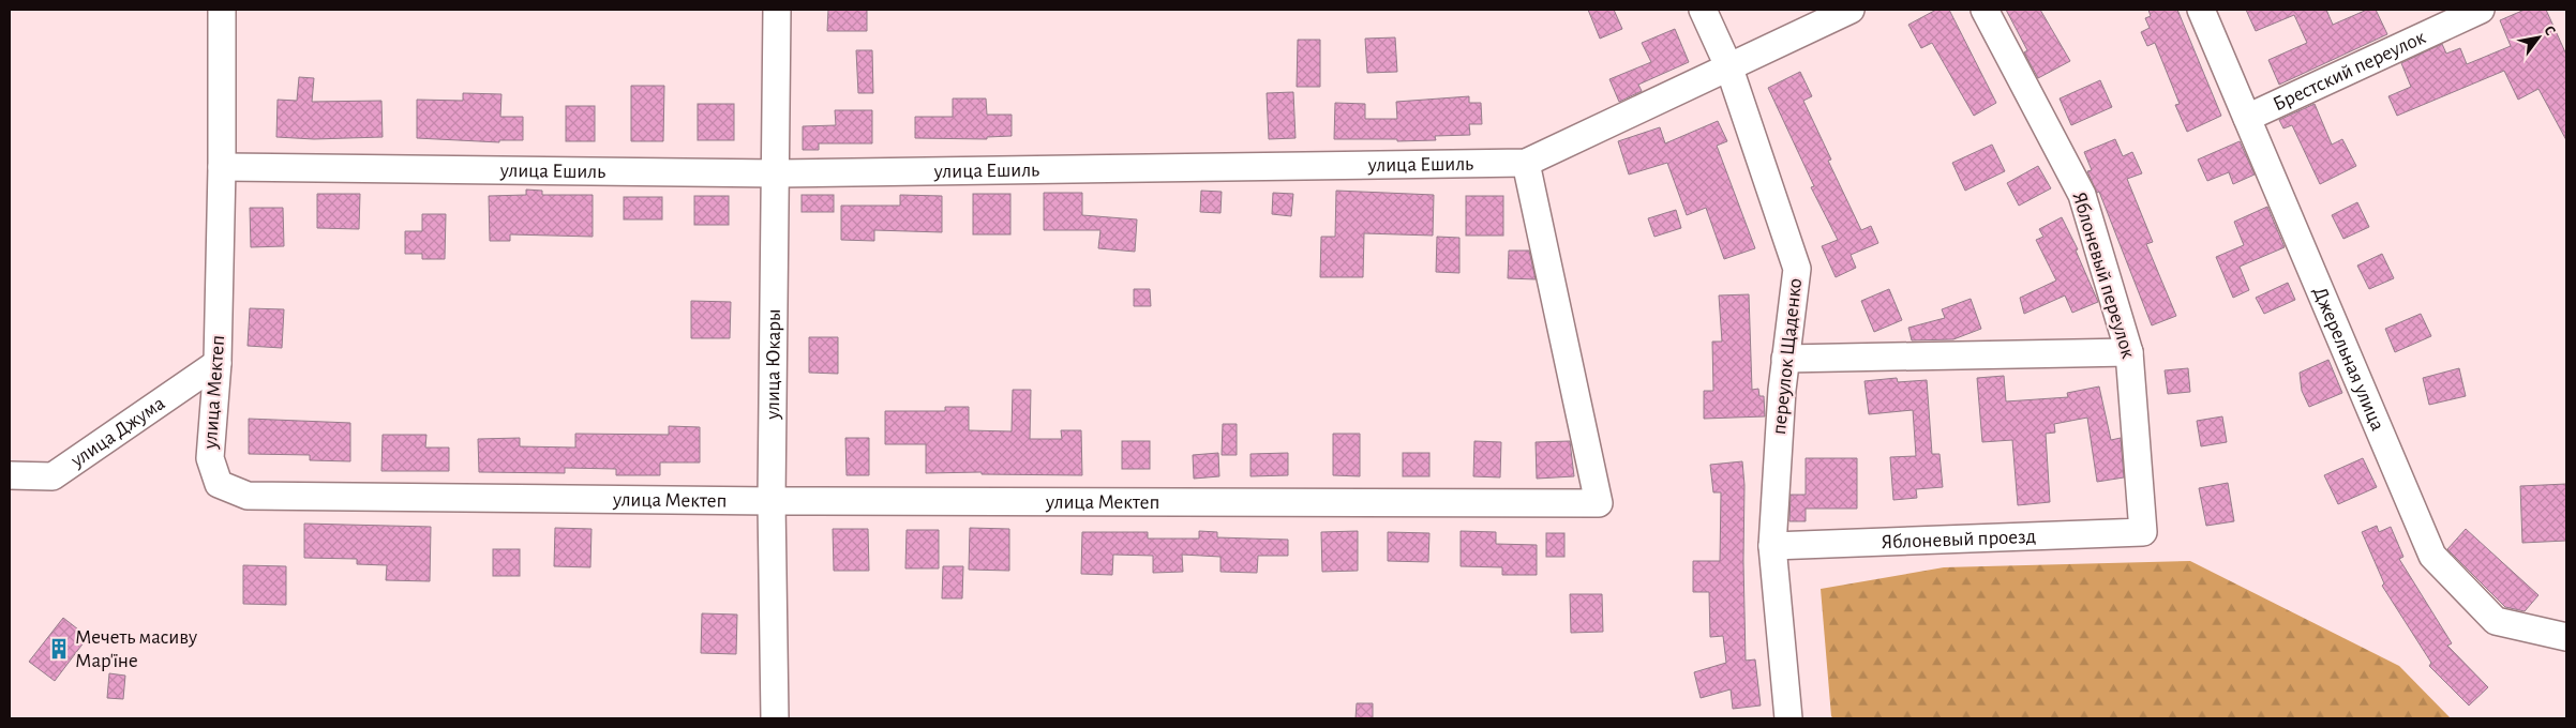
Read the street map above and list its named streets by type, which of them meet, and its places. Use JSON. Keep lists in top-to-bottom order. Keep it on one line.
{"streets":{"street":["Брестский переулок","улица Ешиль","Яблоневый переулок","переулок Щаденко","Джерельная улица","улица Юкары","улица Мектеп","улица Джума","Яблоневый проезд"]},"crossings":[["Брестский переулок","Джерельная улица"],["улица Ешиль","переулок Щаденко"],["улица Ешиль","улица Юкары"],["улица Ешиль","улица Мектеп"],["Яблоневый переулок","Яблоневый проезд"],["переулок Щаденко","Яблоневый проезд"],["улица Юкары","улица Мектеп"],["улица Мектеп","улица Джума"]],"places":{"building":["Мечеть масиву Мар'їне"]},"north":"top right"}
